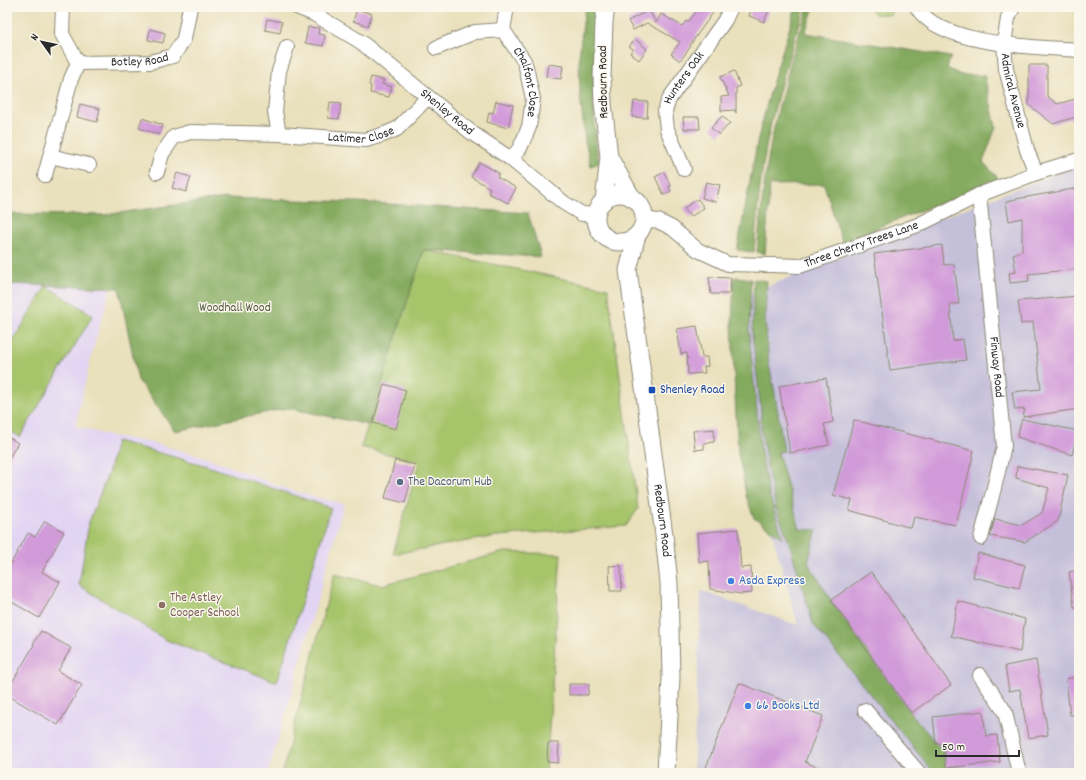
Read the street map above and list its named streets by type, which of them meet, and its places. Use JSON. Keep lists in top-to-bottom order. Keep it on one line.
{"streets":{"main road":["Redbourn Road"],"street":["Botley Road","Hunters Oak","Chalfont Close","Admiral Avenue","Shenley Road","Latimer Close","Three Cherry Trees Lane","Finway Road"]},"crossings":[["Redbourn Road","Shenley Road"],["Redbourn Road","Three Cherry Trees Lane"],["Chalfont Close","Shenley Road"],["Admiral Avenue","Three Cherry Trees Lane"],["Shenley Road","Latimer Close"],["Shenley Road","Three Cherry Trees Lane"],["Three Cherry Trees Lane","Finway Road"]],"parks":["Woodhall Wood"],"places":{"transit":["Shenley Road"],"other":["The Dacorum Hub","Asda Express","The Astley Cooper School","66 Books Ltd"]},"scale_bar":"50 m","north":"top left"}
